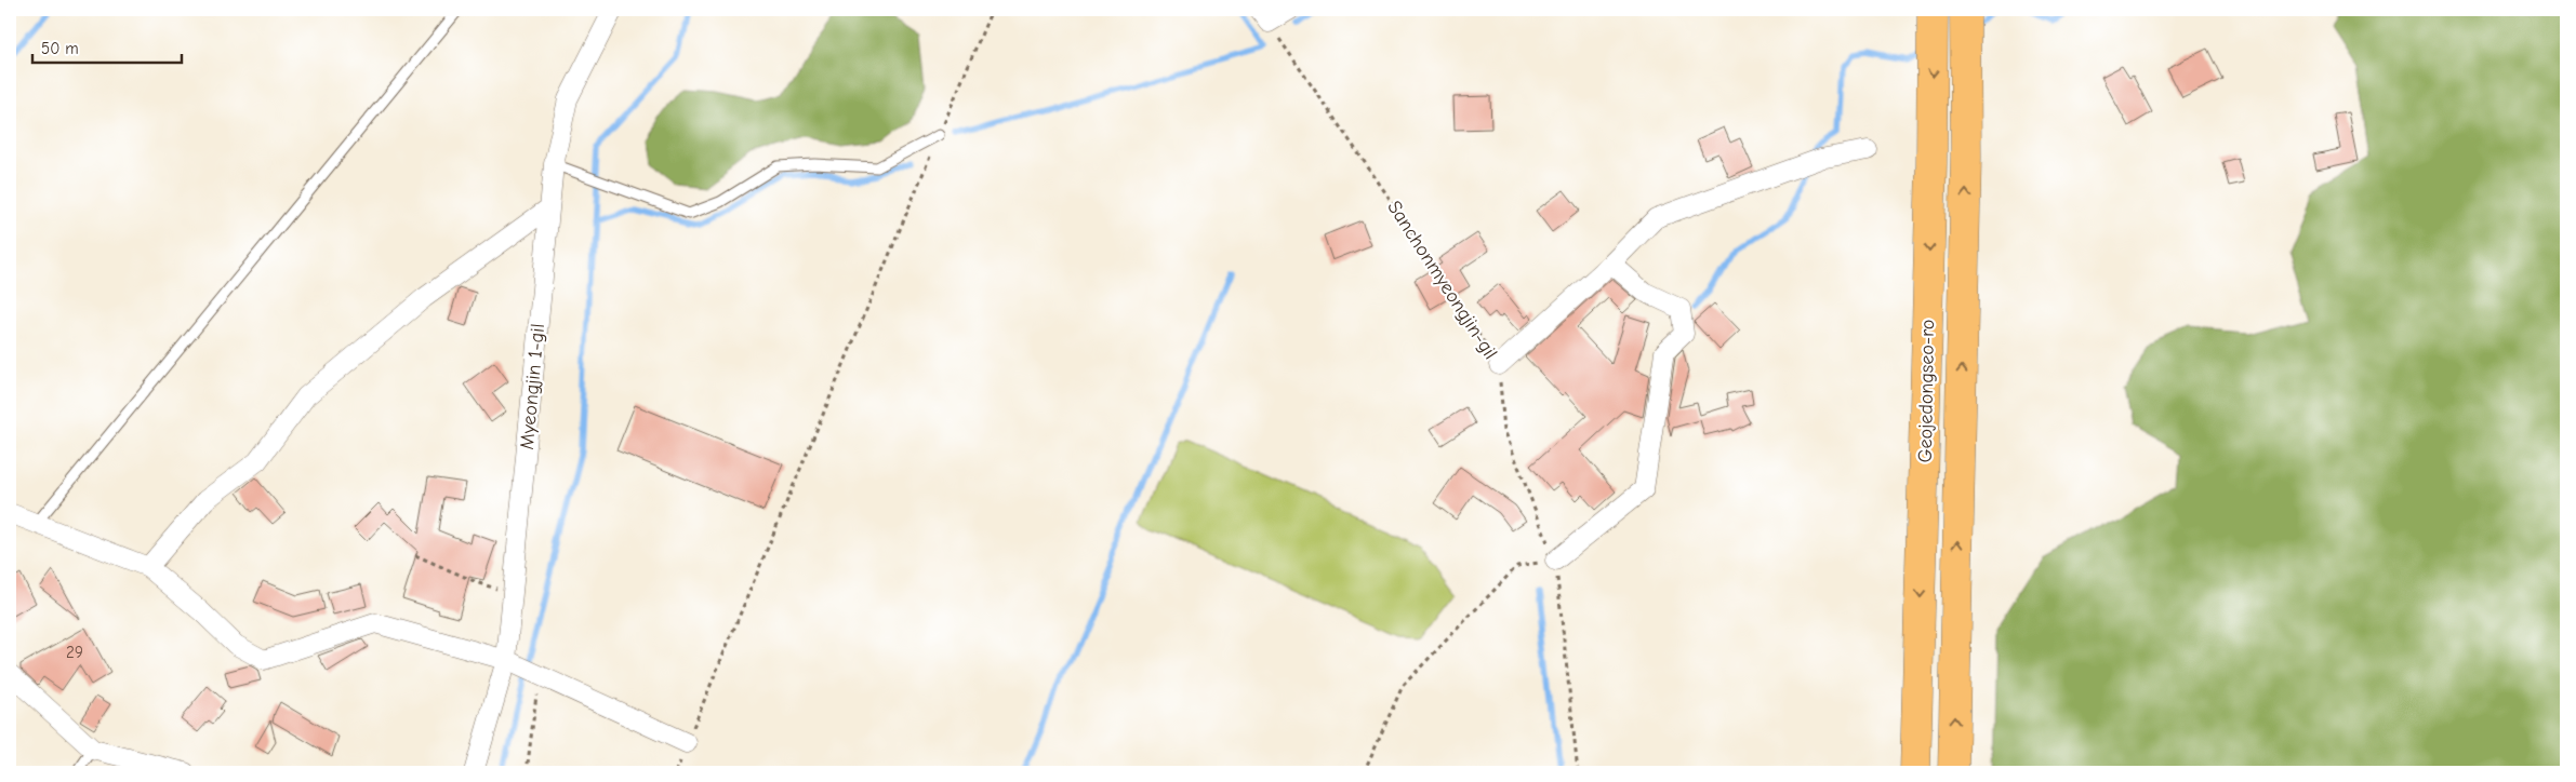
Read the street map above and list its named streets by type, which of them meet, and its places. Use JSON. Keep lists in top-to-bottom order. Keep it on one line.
{"streets":{"main road":["Geojedongseo-ro"],"street":["Myeongjin 1-gil"],"path":["Sanchonmyeongjin-gil"]},"house_numbers":["29"],"scale_bar":"50 m"}
